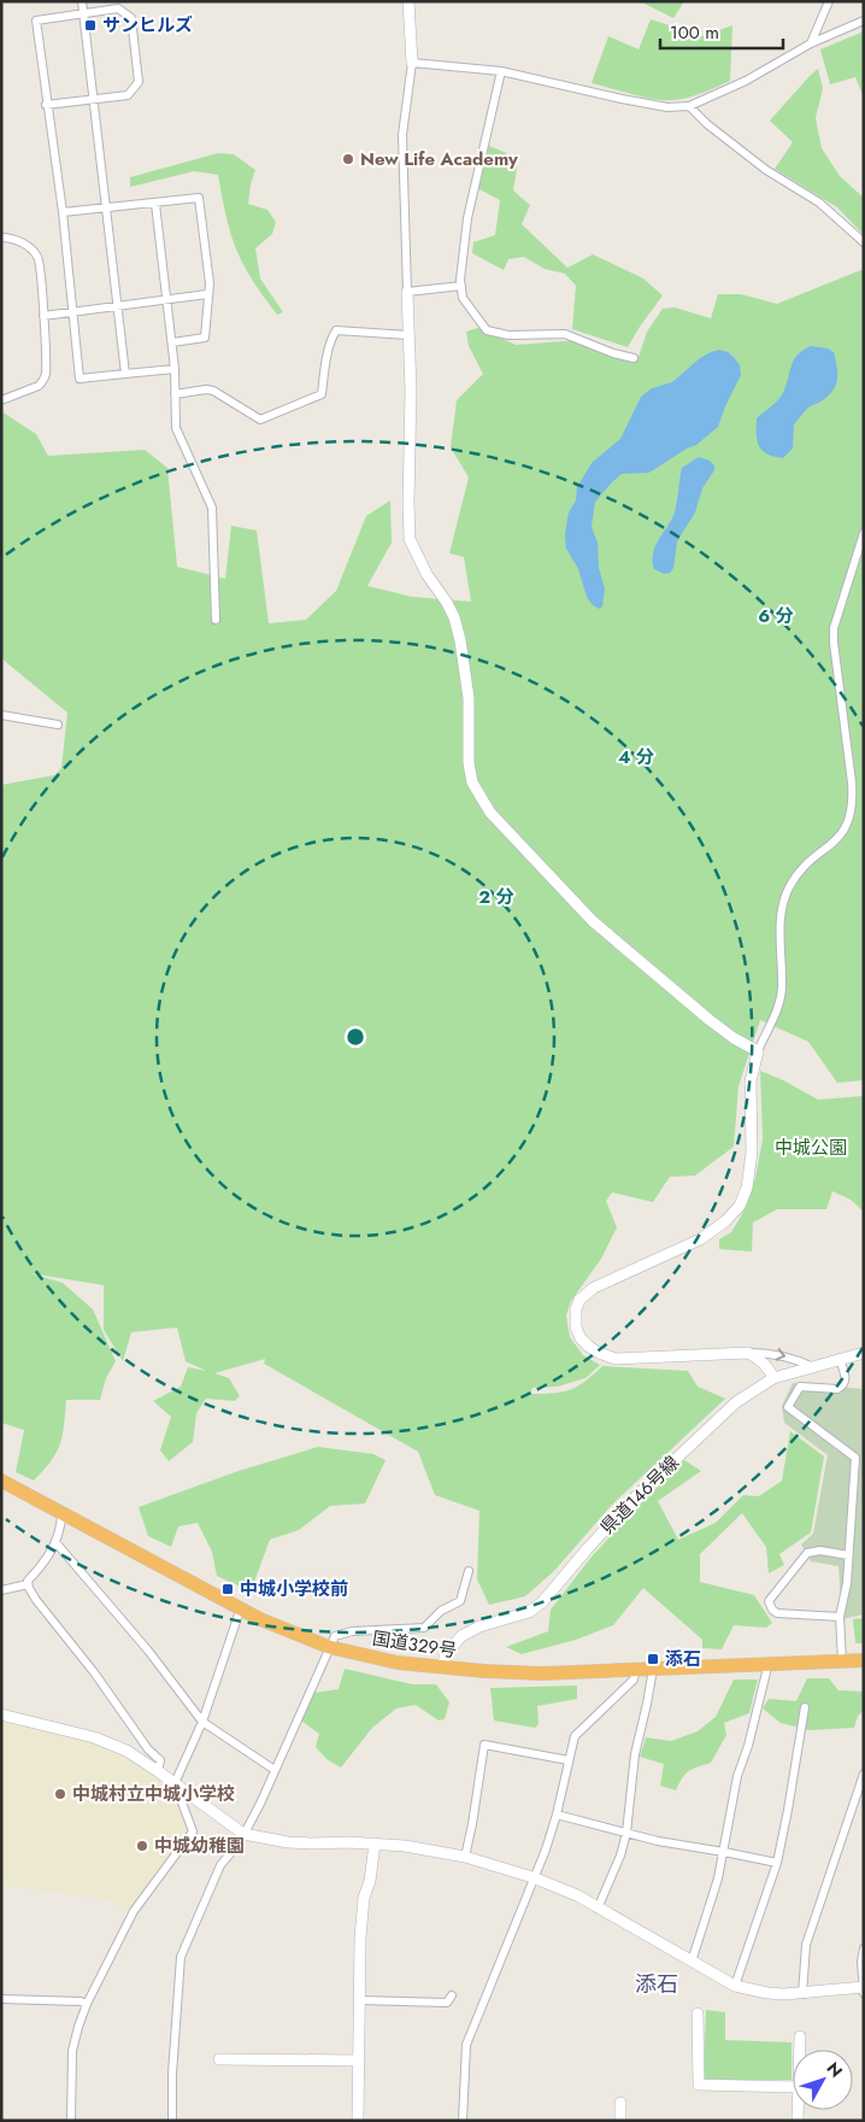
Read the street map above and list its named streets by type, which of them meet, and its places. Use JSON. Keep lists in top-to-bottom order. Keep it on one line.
{"streets":{"highway":["国道329号"],"street":["県道146号線"]},"crossings":[["県道146号線","国道329号"]],"districts":["添石"],"parks":["中城公園"],"places":{"transit":["サンヒルズ","中城小学校前","添石"],"other":["New Life Academy","中城村立中城小学校","中城幼稚園"]},"scale_bar":"100 m","north":"top right","rings":["6 分","4 分","2 分"]}
